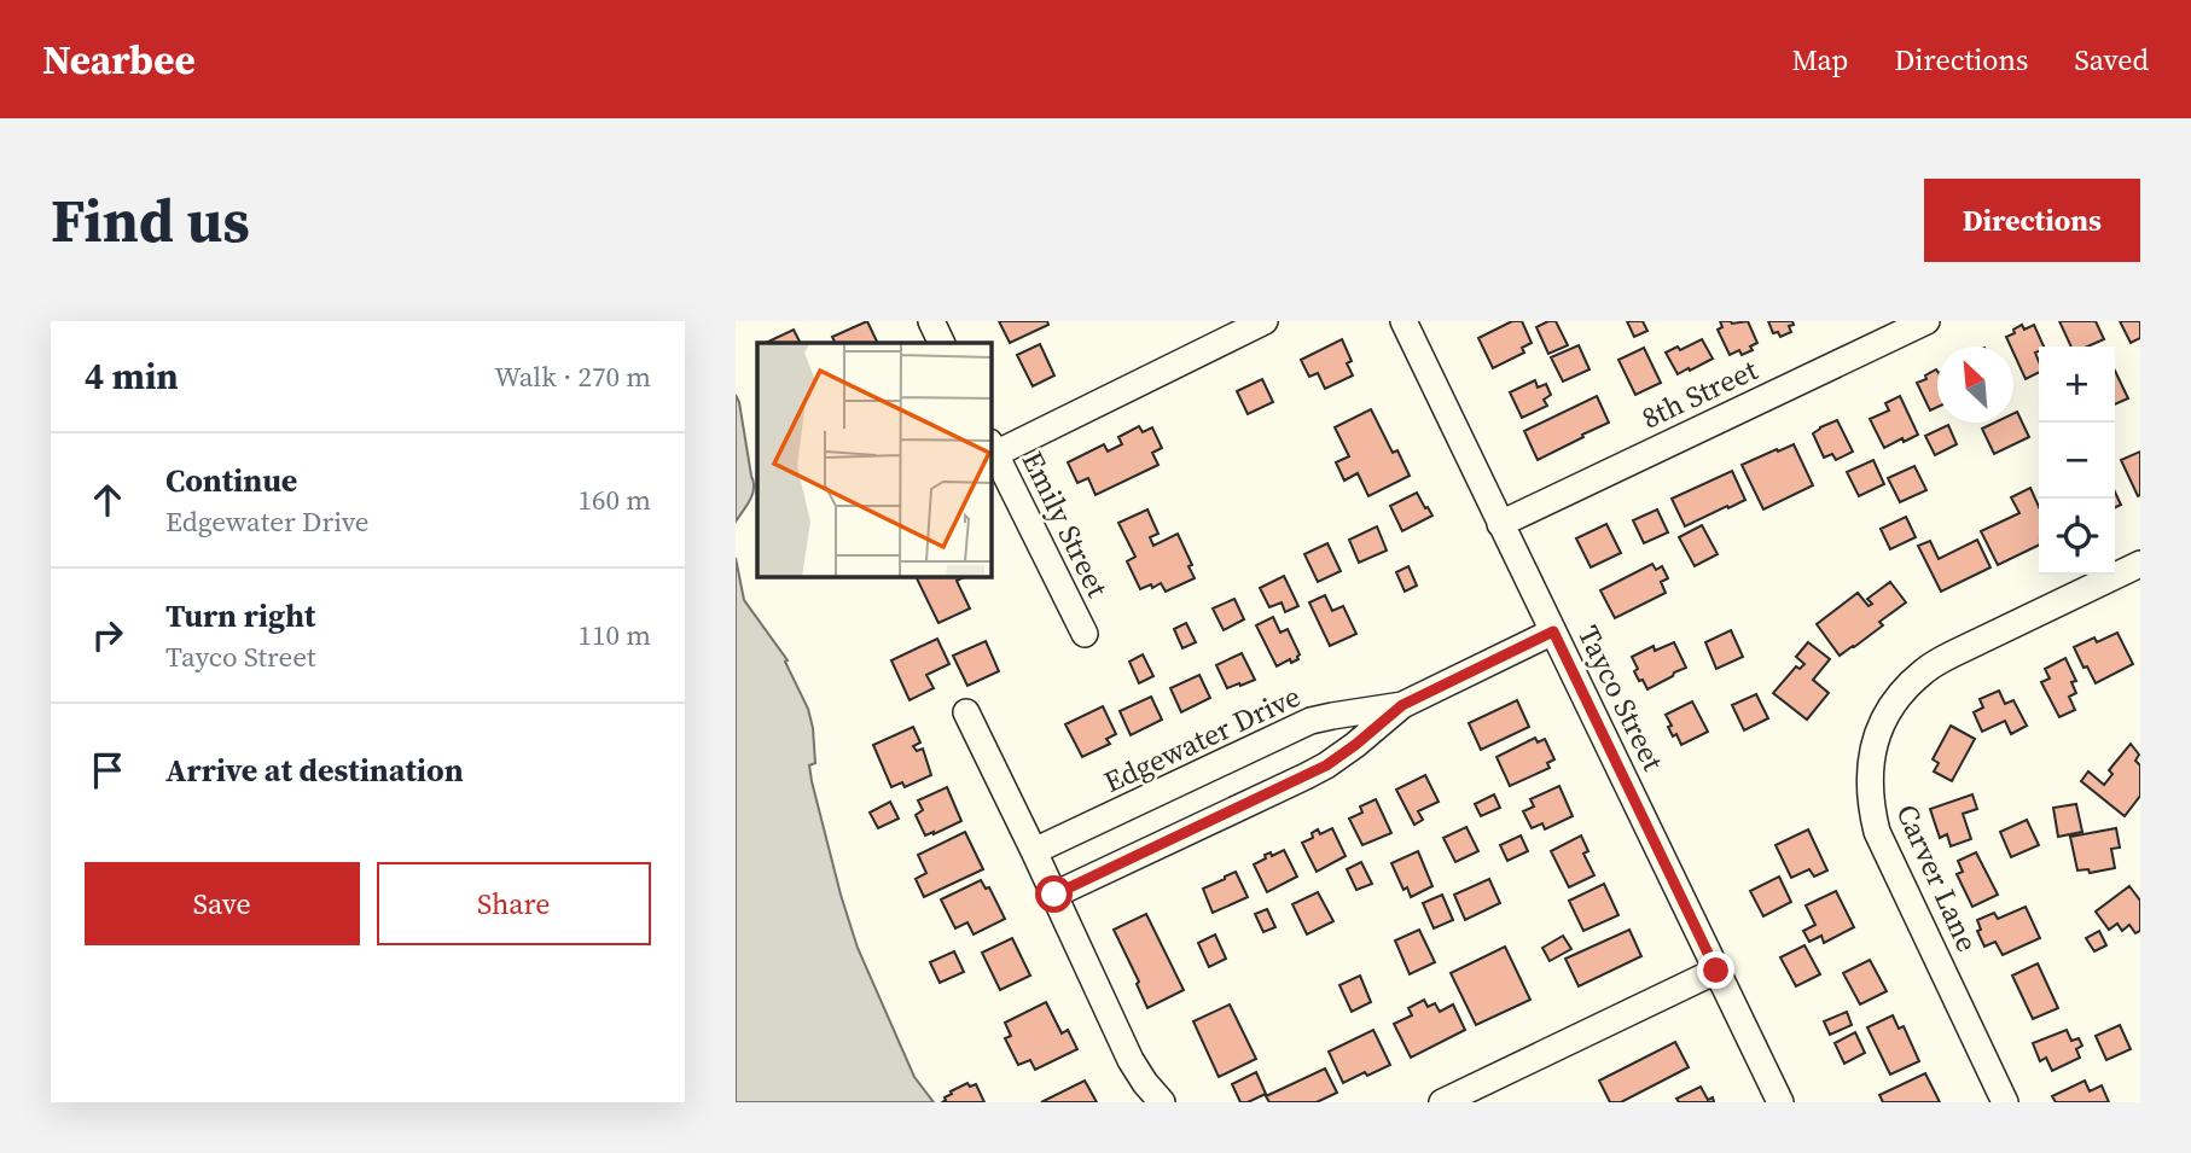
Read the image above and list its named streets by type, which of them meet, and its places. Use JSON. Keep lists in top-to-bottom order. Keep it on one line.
{"streets":{"street":["8th Street","Emily Street","Tayco Street","Edgewater Drive","Carver Lane"]},"crossings":[["8th Street","Tayco Street"],["Tayco Street","Edgewater Drive"]],"north":"top left","page":{"header":"Nearbee","nav":["Map","Directions","Saved"],"buttons":["Directions",["Save","Share"]],"title":"Find us","heading":["4 min","Walk · 270 m"],"map_buttons":["+","−"],"list":[["Continue","Edgewater Drive","160 m"],["Turn right","Tayco Street","110 m"],"Arrive at destination"]}}
